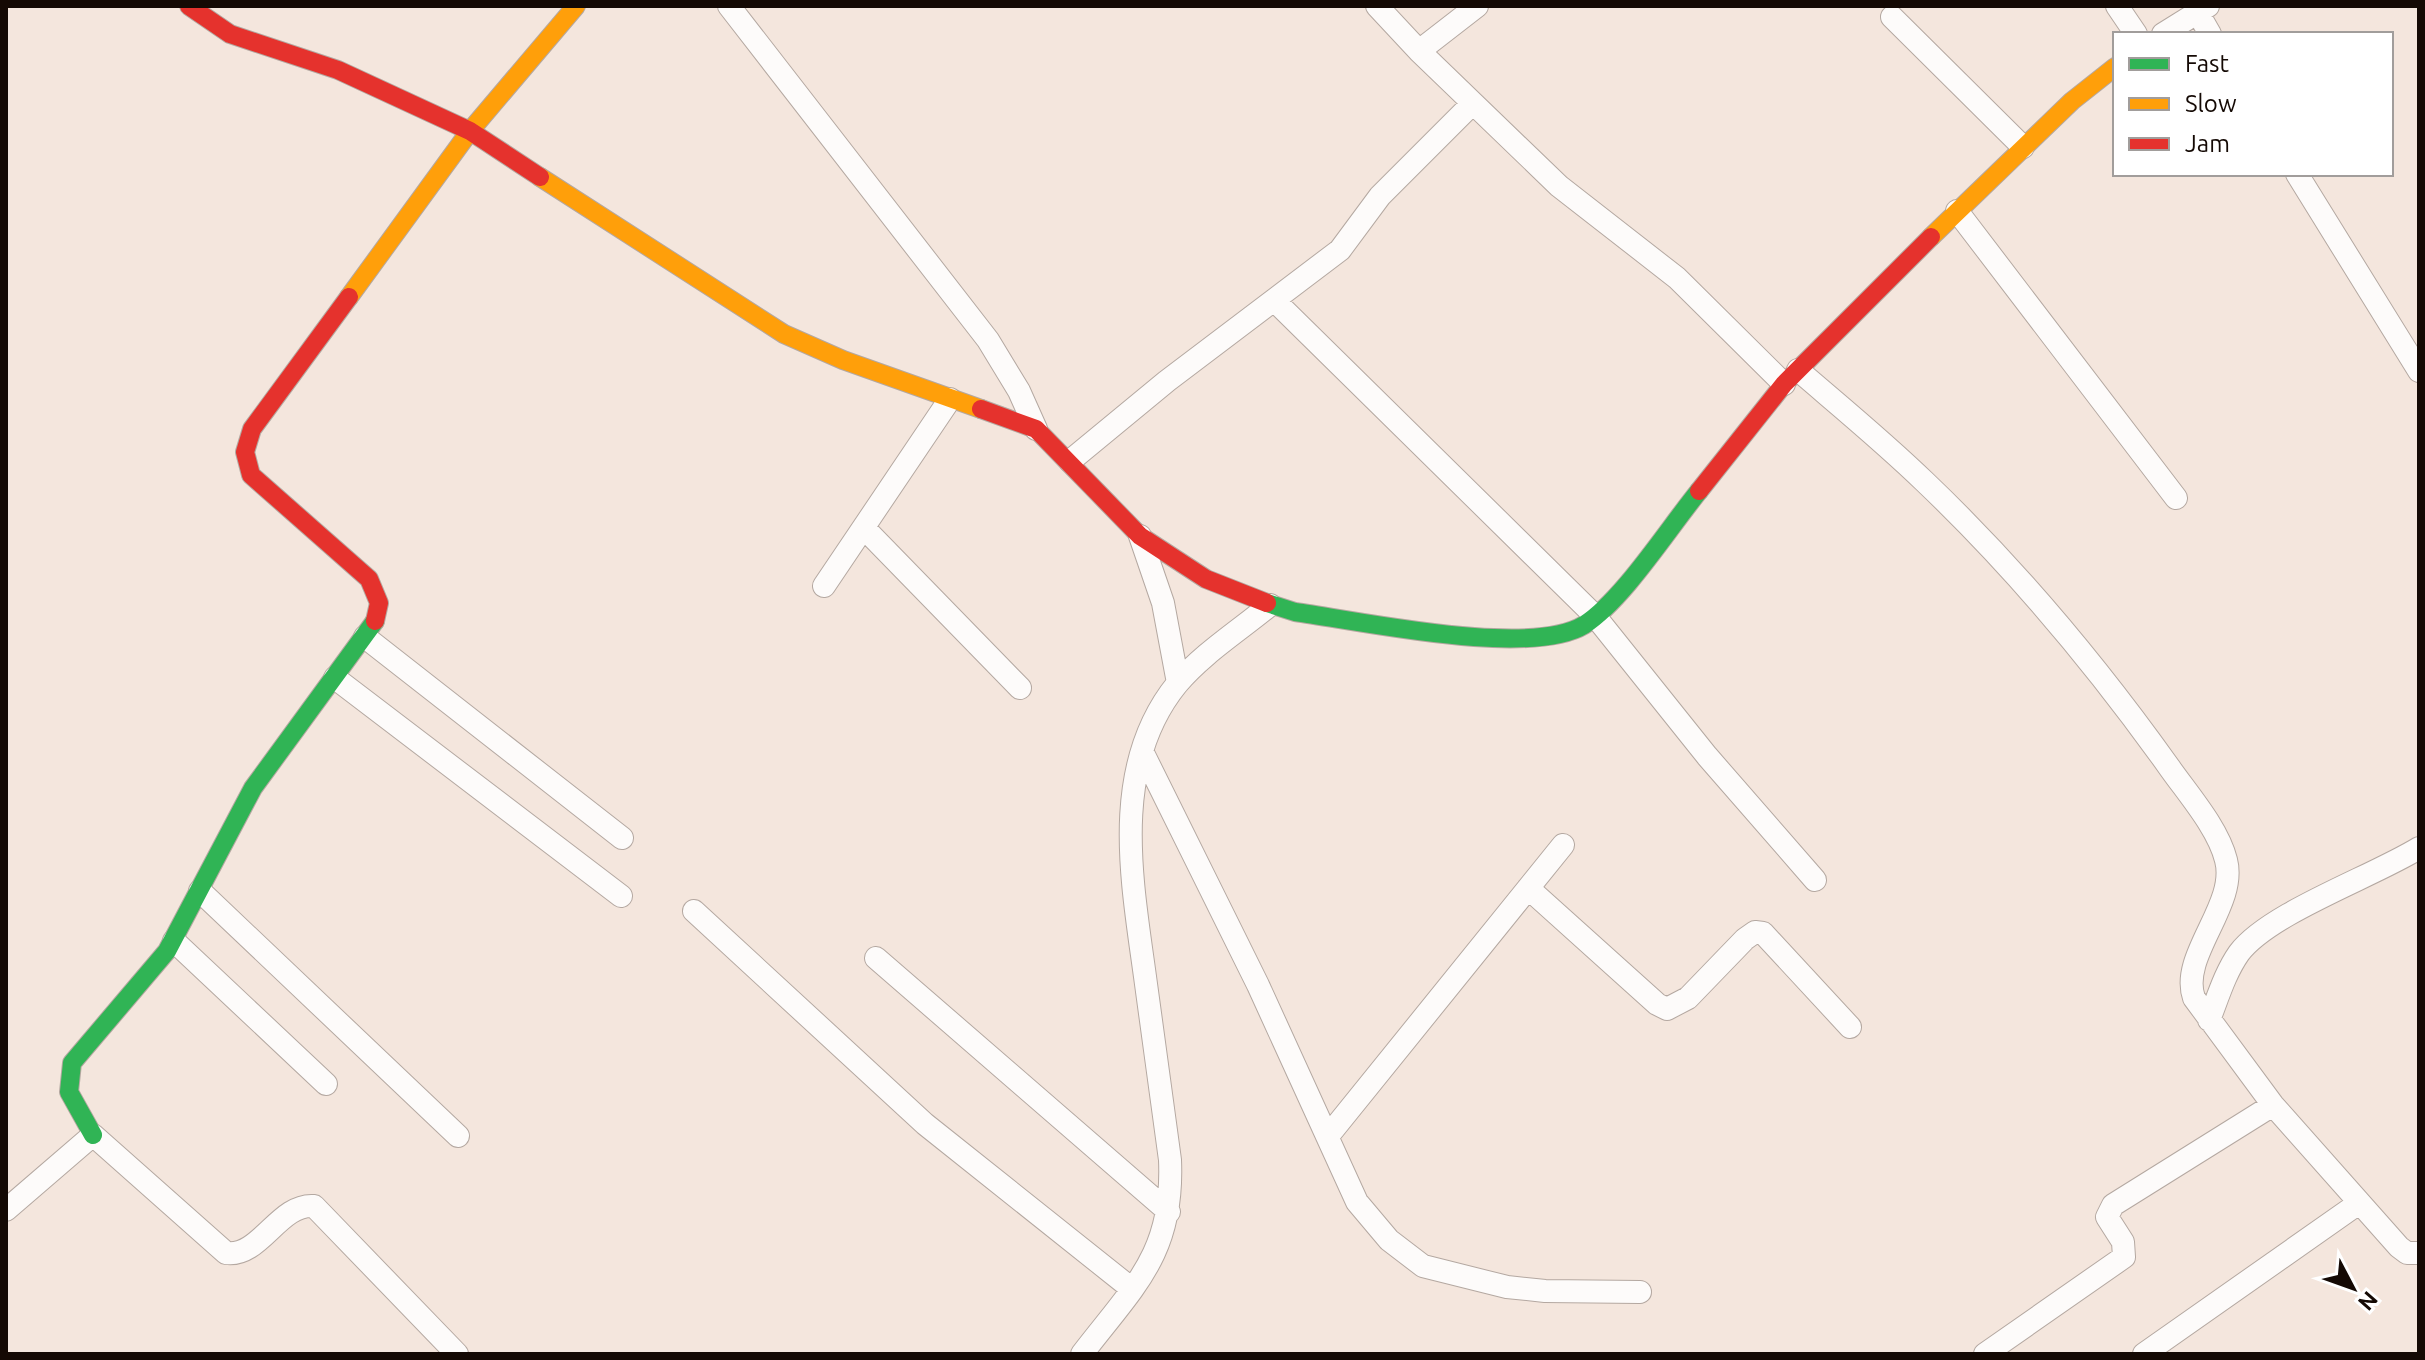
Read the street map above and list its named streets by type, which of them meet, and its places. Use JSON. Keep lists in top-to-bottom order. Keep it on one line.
{"legend":["Fast","Slow","Jam"],"north":"bottom right"}
